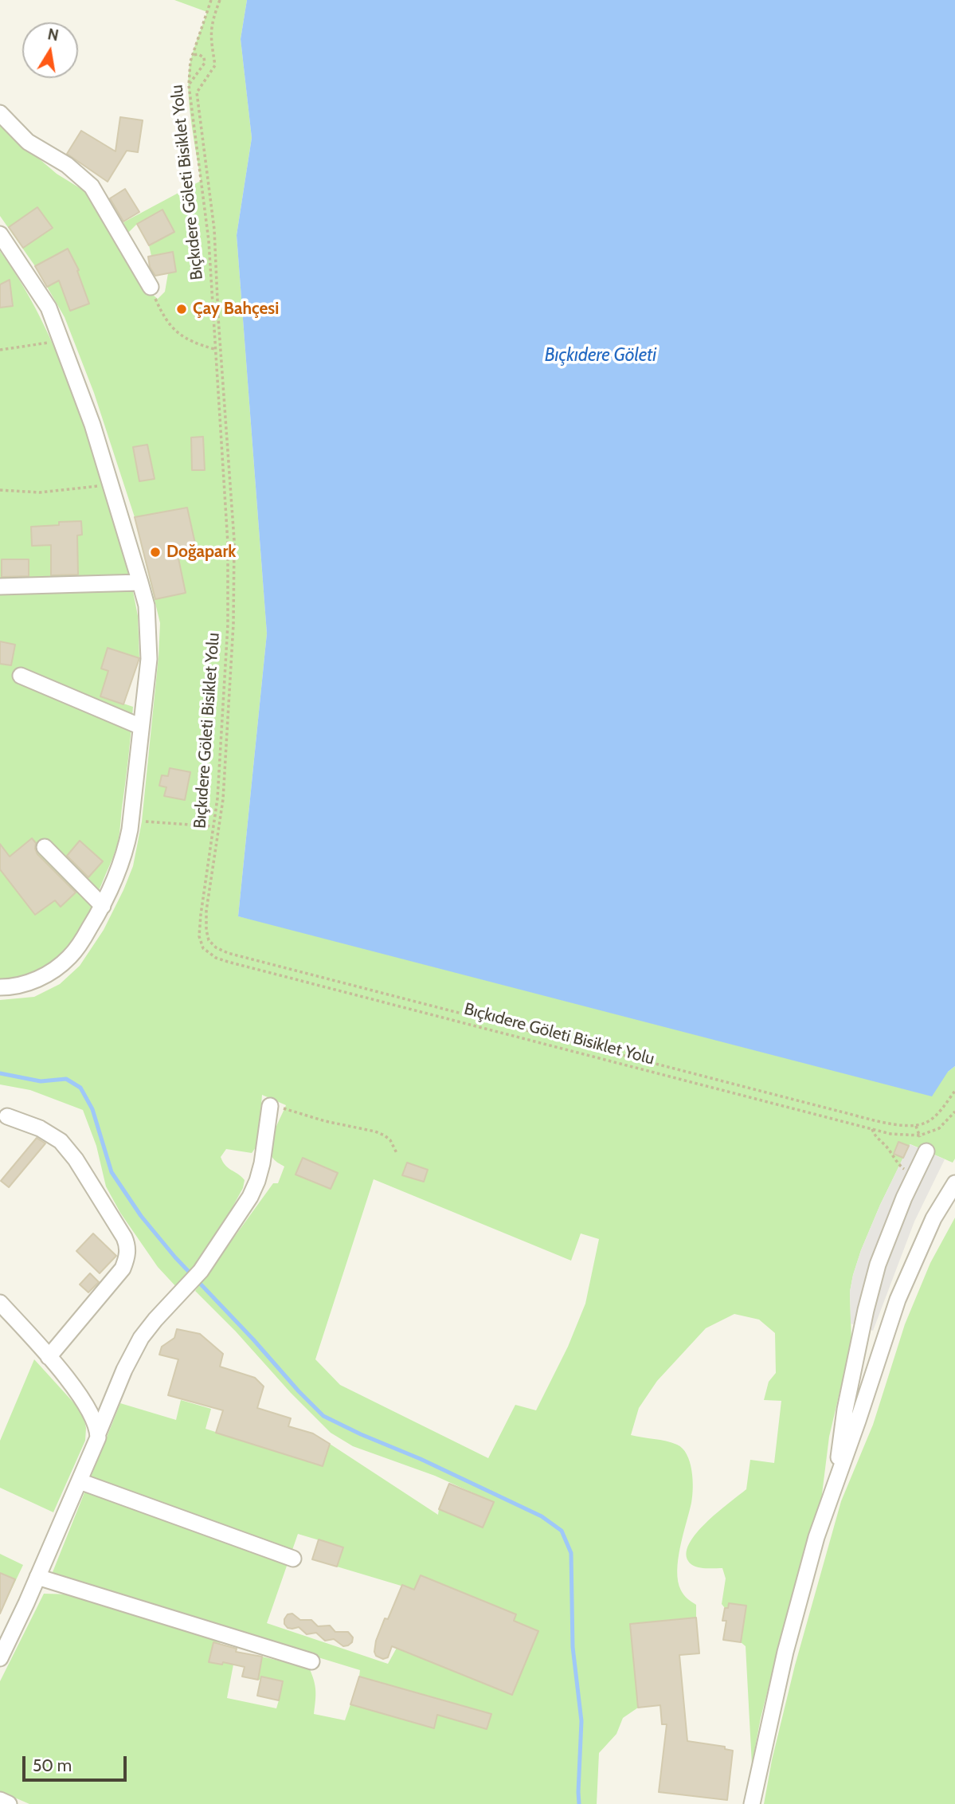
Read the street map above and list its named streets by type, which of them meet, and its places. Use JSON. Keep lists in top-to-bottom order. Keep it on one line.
{"streets":{"path":["Bıçkıdere Göleti Bisiklet Yolu"]},"water":["Bıçkıdere Göleti"],"places":["Çay Bahçesi","Doğapark"],"scale_bar":"50 m","north":"top"}
